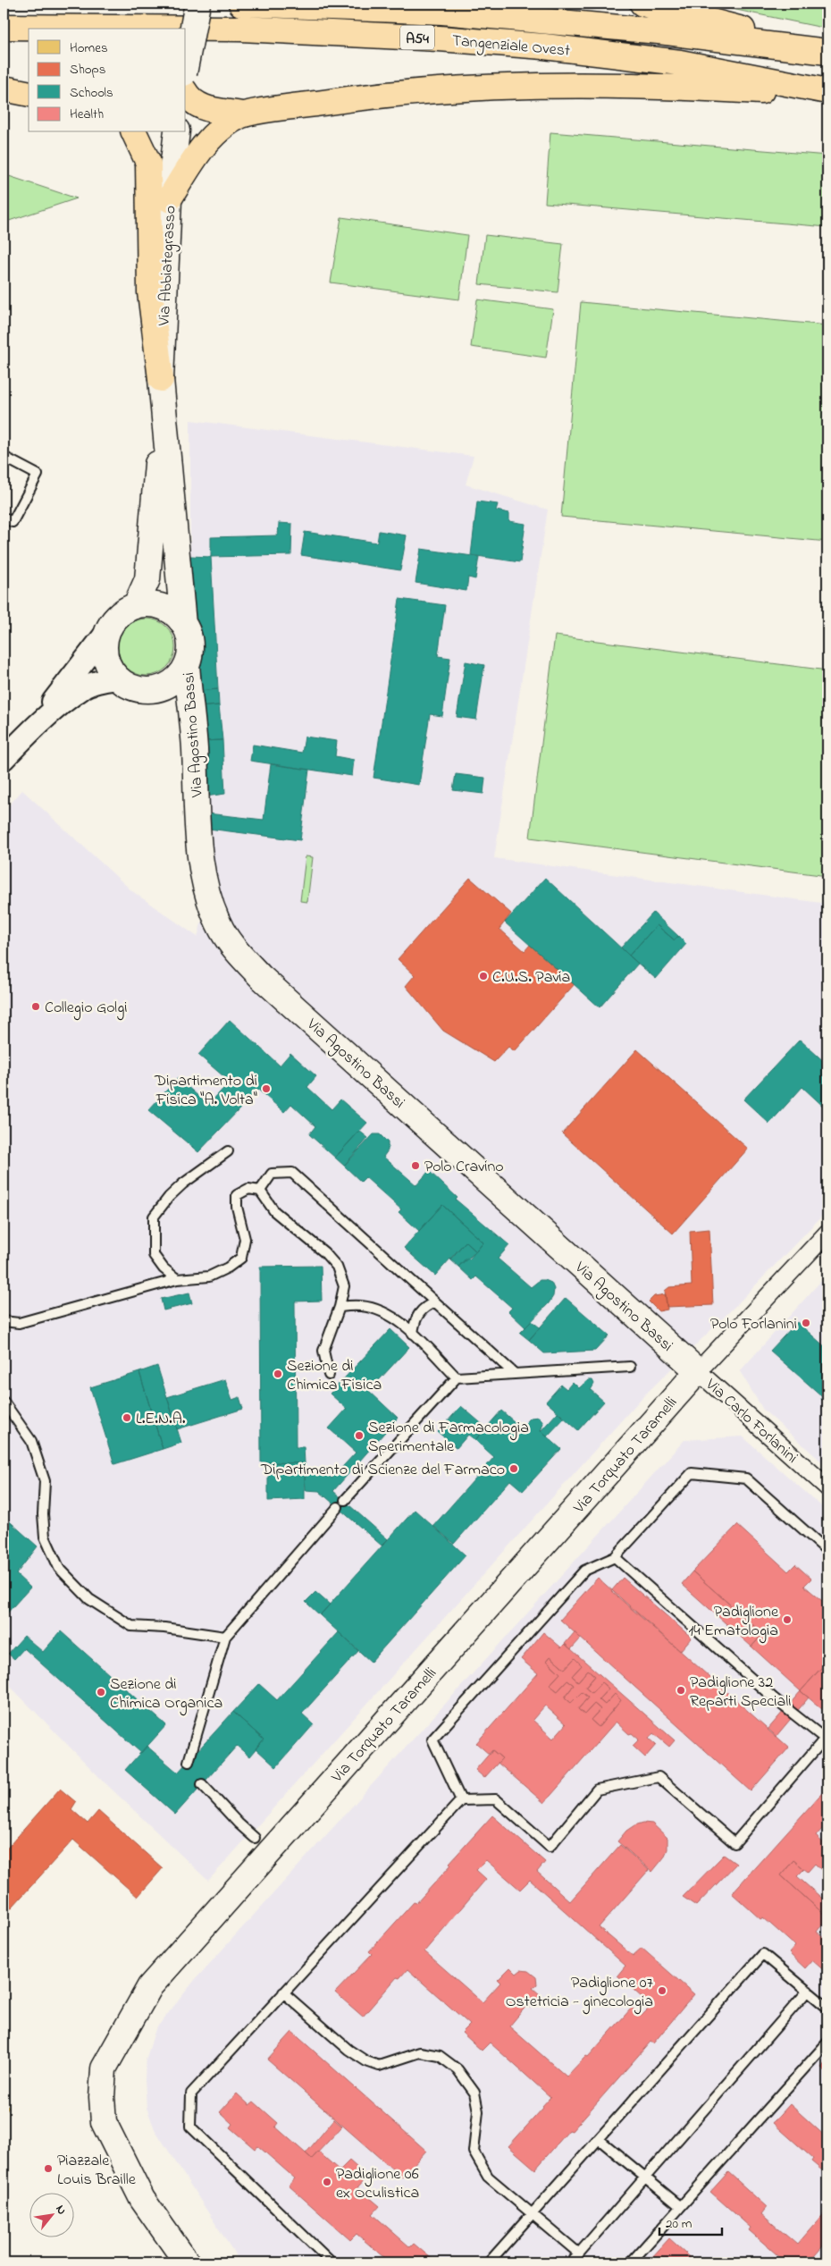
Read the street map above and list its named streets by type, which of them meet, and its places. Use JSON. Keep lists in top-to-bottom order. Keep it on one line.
{"streets":{"highway":["A54","Tangenziale Ovest"],"main road":["Via Abbiategrasso","Via Agostino Bassi","Via Torquato Taramelli"],"street":["Via Carlo Forlanini"]},"crossings":[["Via Abbiategrasso","Via Agostino Bassi"],["Via Agostino Bassi","Via Carlo Forlanini"],["Via Agostino Bassi","Via Torquato Taramelli"],["Via Carlo Forlanini","Via Torquato Taramelli"]],"places":["C.U.S. Pavia","Collegio Golgi","Dipartimento di Fisica \"A. Volta\"","Polo Cravino","Polo Forlanini","Sezione di Chimica Fisica","L.E.N.A.","Sezione di Farmacologia Sperimentale","Dipartimento di Scienze del Farmaco","Padiglione 14 Ematologia","Padiglione 32 Reparti Speciali","Sezione di Chimica Organica","Padiglione 07 Ostetricia - ginecologia","Piazzale Louis Braille","Padiglione 06 ex Oculistica"],"legend":["Homes","Shops","Schools","Health"],"scale_bar":"20 m","north":"top right"}
